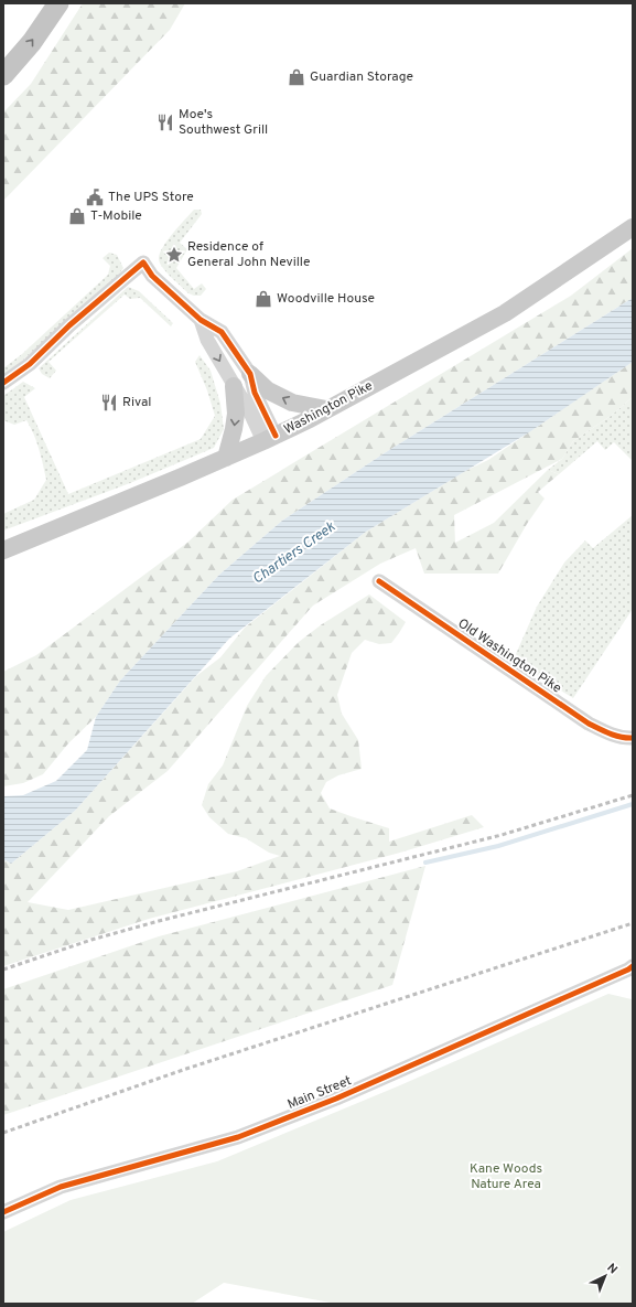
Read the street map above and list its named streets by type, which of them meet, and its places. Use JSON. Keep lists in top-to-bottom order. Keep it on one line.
{"streets":{"main road":["Washington Pike"],"street":["Old Washington Pike","Main Street"]},"water":["Chartiers Creek"],"parks":["Kane Woods Nature Area"],"places":{"shop":["Guardian Storage","T-Mobile","Woodville House"],"restaurant":["Moe's Southwest Grill","Rival"],"public building":["The UPS Store"],"place":["Residence of General John Neville"]},"north":"top right"}
